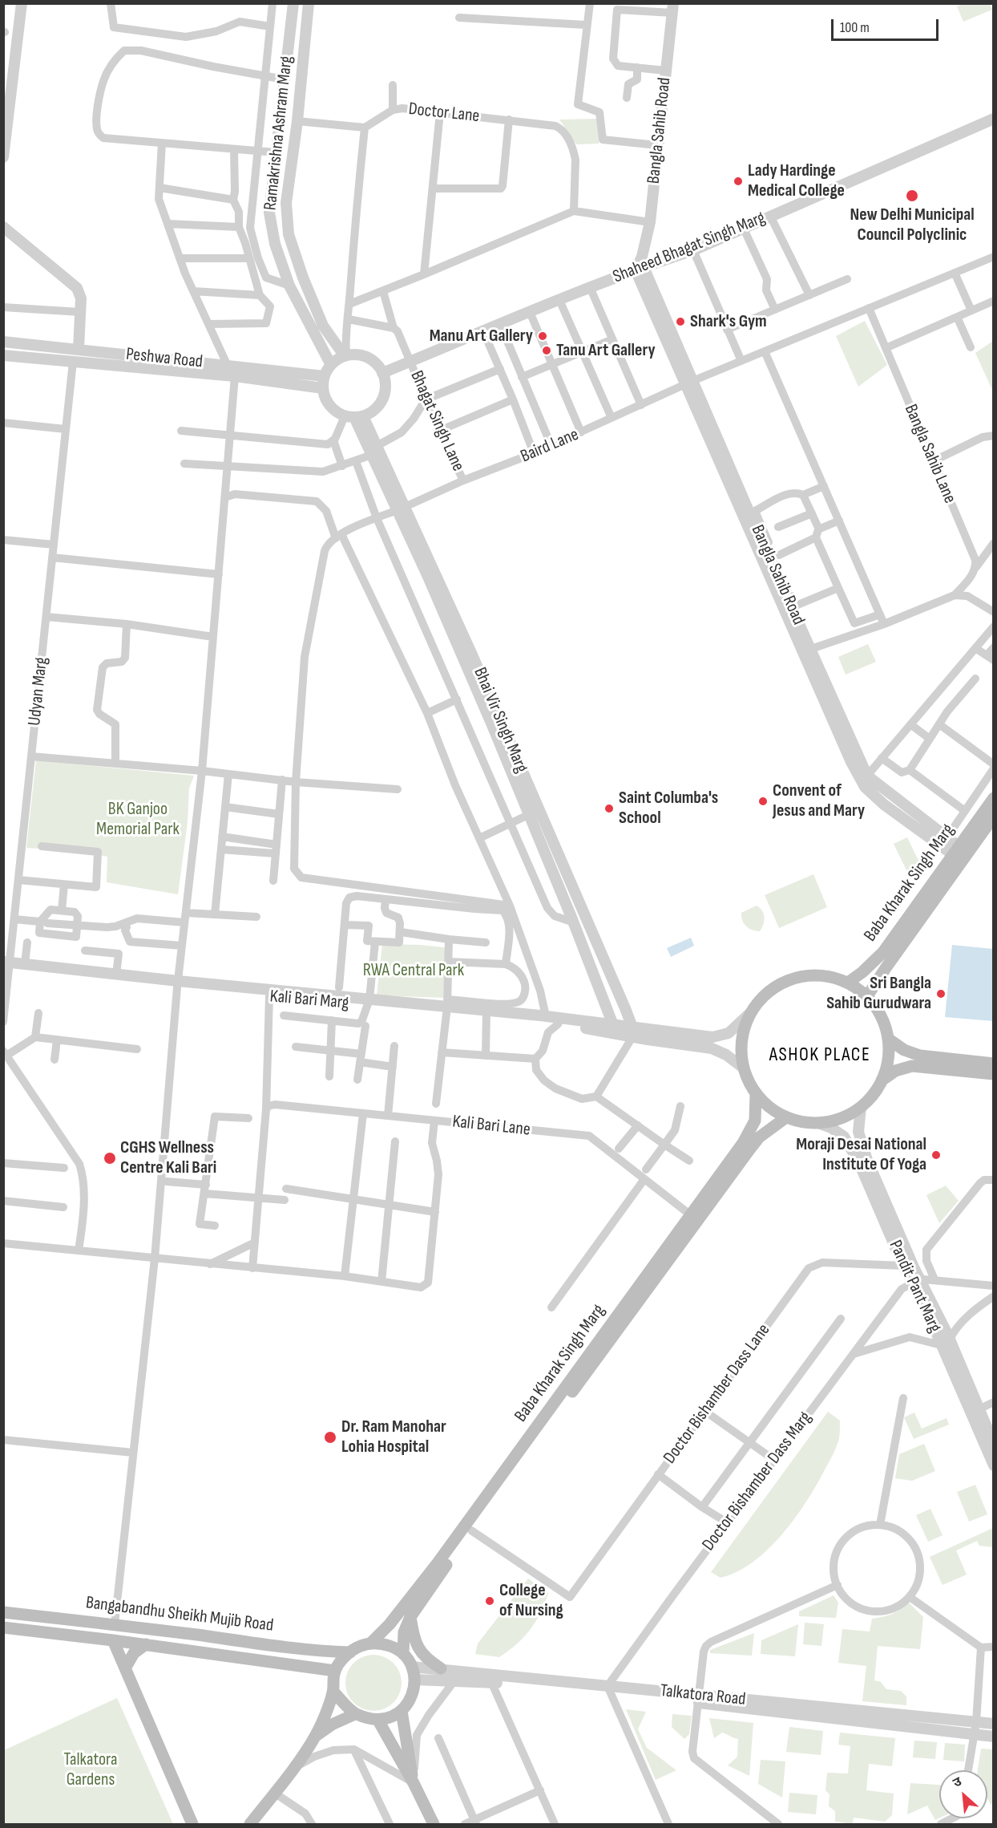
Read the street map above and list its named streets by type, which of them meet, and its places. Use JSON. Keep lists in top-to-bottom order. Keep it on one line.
{"streets":{"main road":["Baba Kharak Singh Marg","Bangabandhu Sheikh Mujib Road"],"street":["Doctor Lane","Bangla Sahib Road","Ramakrishna Ashram Marg","Shaheed Bhagat Singh Marg","Peshwa Road","Bhagat Singh Lane","Baird Lane","Bangla Sahib Lane","Udyan Marg","Bhai Vir Singh Marg","Kali Bari Marg","Kali Bari Lane","Pandit Pant Marg","Doctor Bishamber Dass Lane","Doctor Bishamber Dass Marg","Talkatora Road"]},"crossings":[["Bangla Sahib Road","Shaheed Bhagat Singh Marg"],["Bangla Sahib Road","Baird Lane"],["Bangla Sahib Road","Baba Kharak Singh Marg"],["Ramakrishna Ashram Marg","Shaheed Bhagat Singh Marg"],["Ramakrishna Ashram Marg","Peshwa Road"],["Ramakrishna Ashram Marg","Bhai Vir Singh Marg"],["Shaheed Bhagat Singh Marg","Peshwa Road"],["Shaheed Bhagat Singh Marg","Bhagat Singh Lane"],["Shaheed Bhagat Singh Marg","Bhai Vir Singh Marg"],["Peshwa Road","Udyan Marg"],["Peshwa Road","Bhai Vir Singh Marg"],["Bhagat Singh Lane","Baird Lane"],["Baird Lane","Bangla Sahib Lane"],["Baird Lane","Bhai Vir Singh Marg"],["Udyan Marg","Kali Bari Marg"],["Bhai Vir Singh Marg","Kali Bari Marg"],["Baba Kharak Singh Marg","Kali Bari Lane"],["Baba Kharak Singh Marg","Pandit Pant Marg"],["Baba Kharak Singh Marg","Doctor Bishamber Dass Lane"],["Baba Kharak Singh Marg","Bangabandhu Sheikh Mujib Road"],["Baba Kharak Singh Marg","Talkatora Road"],["Pandit Pant Marg","Doctor Bishamber Dass Lane"],["Pandit Pant Marg","Doctor Bishamber Dass Marg"],["Doctor Bishamber Dass Marg","Talkatora Road"],["Bangabandhu Sheikh Mujib Road","Talkatora Road"]],"districts":["ASHOK PLACE"],"parks":["BK Ganjoo Memorial Park","RWA Central Park","Talkatora Gardens"],"places":["Lady Hardinge Medical College","New Delhi Municipal Council Polyclinic","Shark's Gym","Manu Art Gallery","Tanu Art Gallery","Convent of Jesus and Mary","Saint Columba's School","Sri Bangla Sahib Gurudwara","Moraji Desai National Institute Of Yoga","CGHS Wellness Centre Kali Bari","Dr. Ram Manohar Lohia Hospital","College of Nursing"],"scale_bar":"100 m","north":"top left"}
